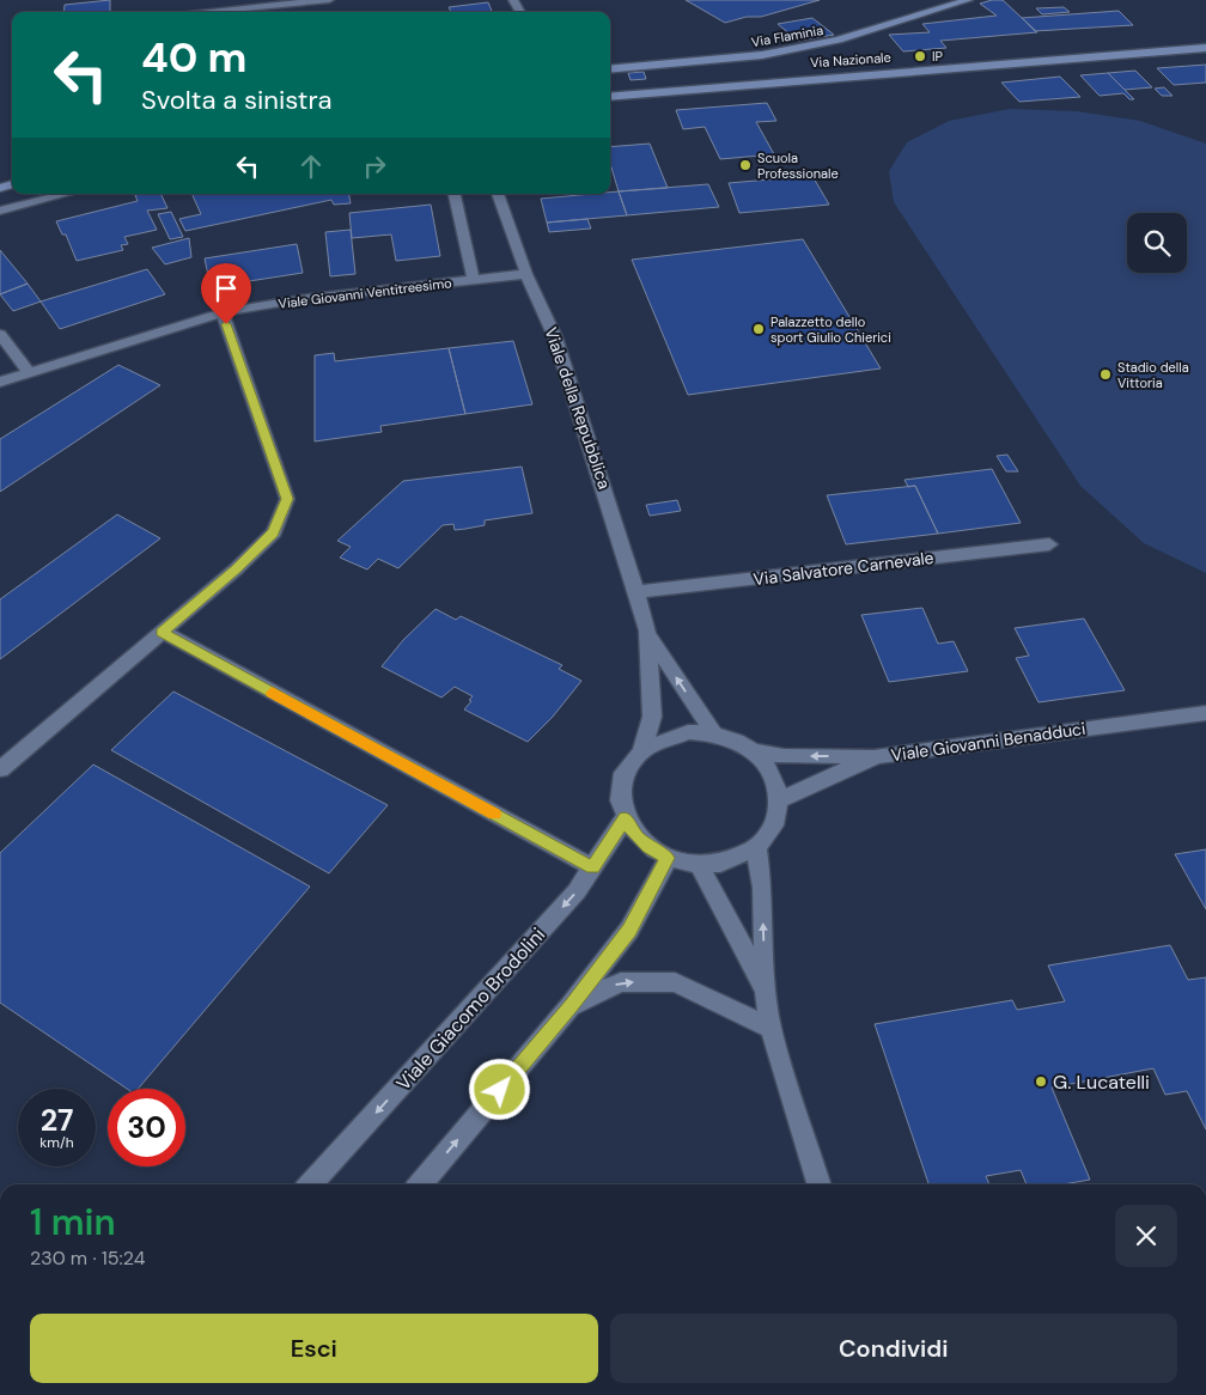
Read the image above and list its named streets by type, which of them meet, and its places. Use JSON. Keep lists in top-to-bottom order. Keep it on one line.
{"streets":{"main road":["Via Flaminia","Via Nazionale"],"street":["Viale Giovanni Ventitreesimo","Viale della Repubblica","Via Salvatore Carnevale","Viale Giovanni Benadduci","Viale Giacomo Brodolini"]},"crossings":[["Viale Giovanni Ventitreesimo","Viale della Repubblica"],["Viale della Repubblica","Via Salvatore Carnevale"],["Viale della Repubblica","Viale Giovanni Benadduci"],["Viale della Repubblica","Viale Giacomo Brodolini"],["Viale Giovanni Benadduci","Viale Giacomo Brodolini"]],"places":["IP","Scuola Professionale","Palazzetto dello sport Giulio Chierici","Stadio della Vittoria","G. Lucatelli"],"page":{"turn":["40 m","Svolta a sinistra"],"speed":"27 km/h","limit":"30","heading":["1 min","230 m · 15:24"],"buttons":["Esci","Condividi"]}}
